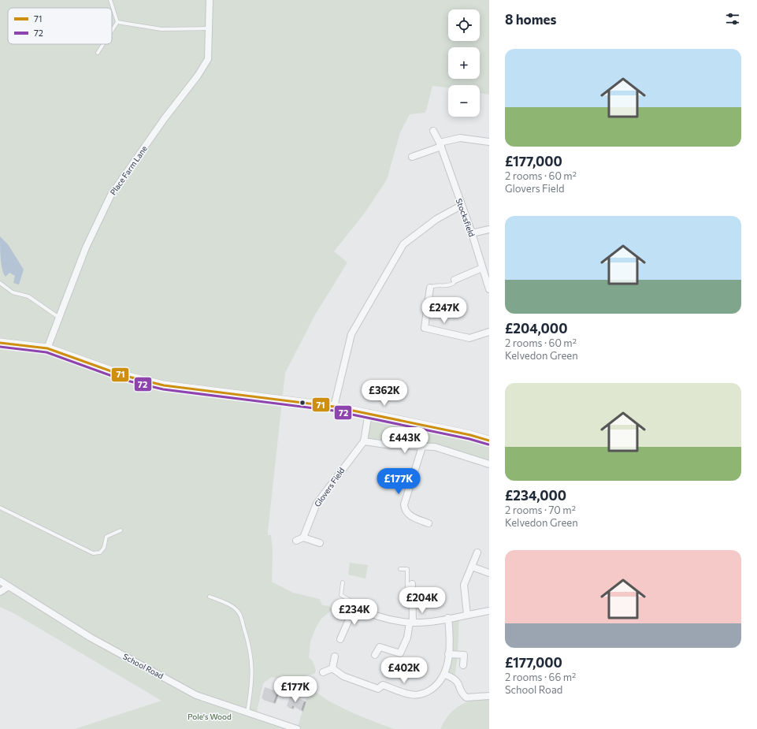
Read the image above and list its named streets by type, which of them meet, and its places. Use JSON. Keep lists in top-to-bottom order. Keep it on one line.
{"streets":{"street":["Place Farm Lane","Stocksfield","Glovers Field","School Road"]},"parks":["Pole's Wood"],"lines":["transit line 71","transit line 72"],"legend":["71","72"],"page":{"heading":"8 homes","map_buttons":["+","−"],"list":[{"name":"£177,000","note":"2 rooms · 60 m² · Glovers Field"},{"name":"£204,000","note":"2 rooms · 60 m² · Kelvedon Green"},{"name":"£234,000","note":"2 rooms · 70 m² · Kelvedon Green"},{"name":"£177,000","note":"2 rooms · 66 m² · School Road"}],"price":["£247K","£362K","£443K","£177K","£204K","£234K","£402K","£177K"]}}
